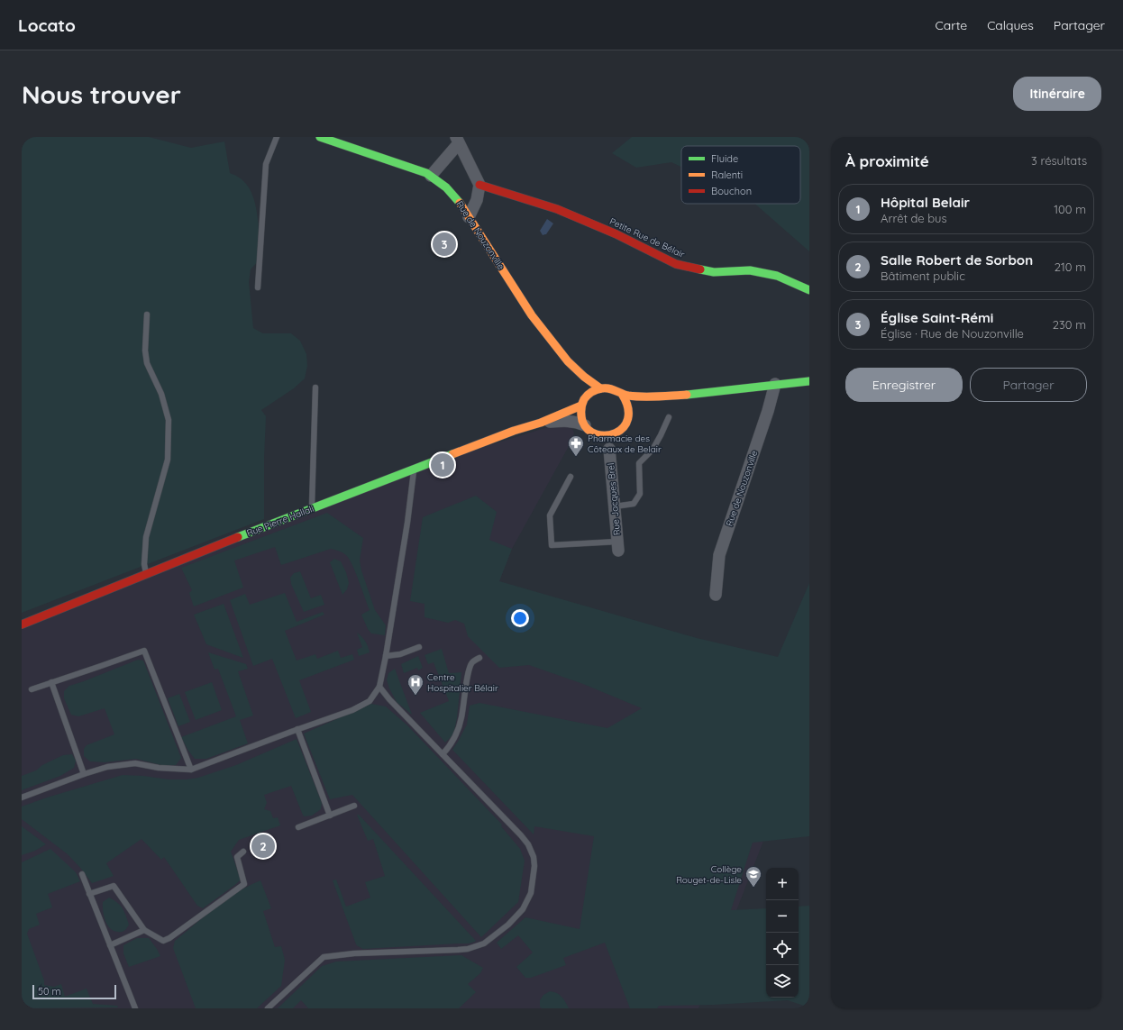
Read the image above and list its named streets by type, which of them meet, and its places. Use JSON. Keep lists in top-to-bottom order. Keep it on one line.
{"streets":{"street":["Rue de Nouzonville","Petite Rue de Bélair","Rue Jacques Brel","Rue Pierre Hallali"]},"crossings":[["Rue de Nouzonville","Rue Pierre Hallali"]],"places":{"pharmacy":["Pharmacie des Côteaux de Belair"],"hospital":["Centre Hospitalier Bélair"],"school or university":["Collège Rouget-de-Lisle"]},"legend":["Fluide","Ralenti","Bouchon"],"scale_bar":"50 m","page":{"header":"Locato","nav":["Carte","Calques","Partager"],"buttons":["Itinéraire",["Enregistrer","Partager"]],"title":"Nous trouver","heading":["À proximité","3 résultats"],"list":[{"mark":"1","name":"Hôpital Belair","note":"Arrêt de bus","value":"100 m"},{"mark":"2","name":"Salle Robert de Sorbon","note":"Bâtiment public","value":"210 m"},{"mark":"3","name":"Église Saint-Rémi","note":"Église · Rue de Nouzonville","value":"230 m"}],"pins":["3","1","2"],"map_buttons":["+","−"],"scale":"50 m"}}
